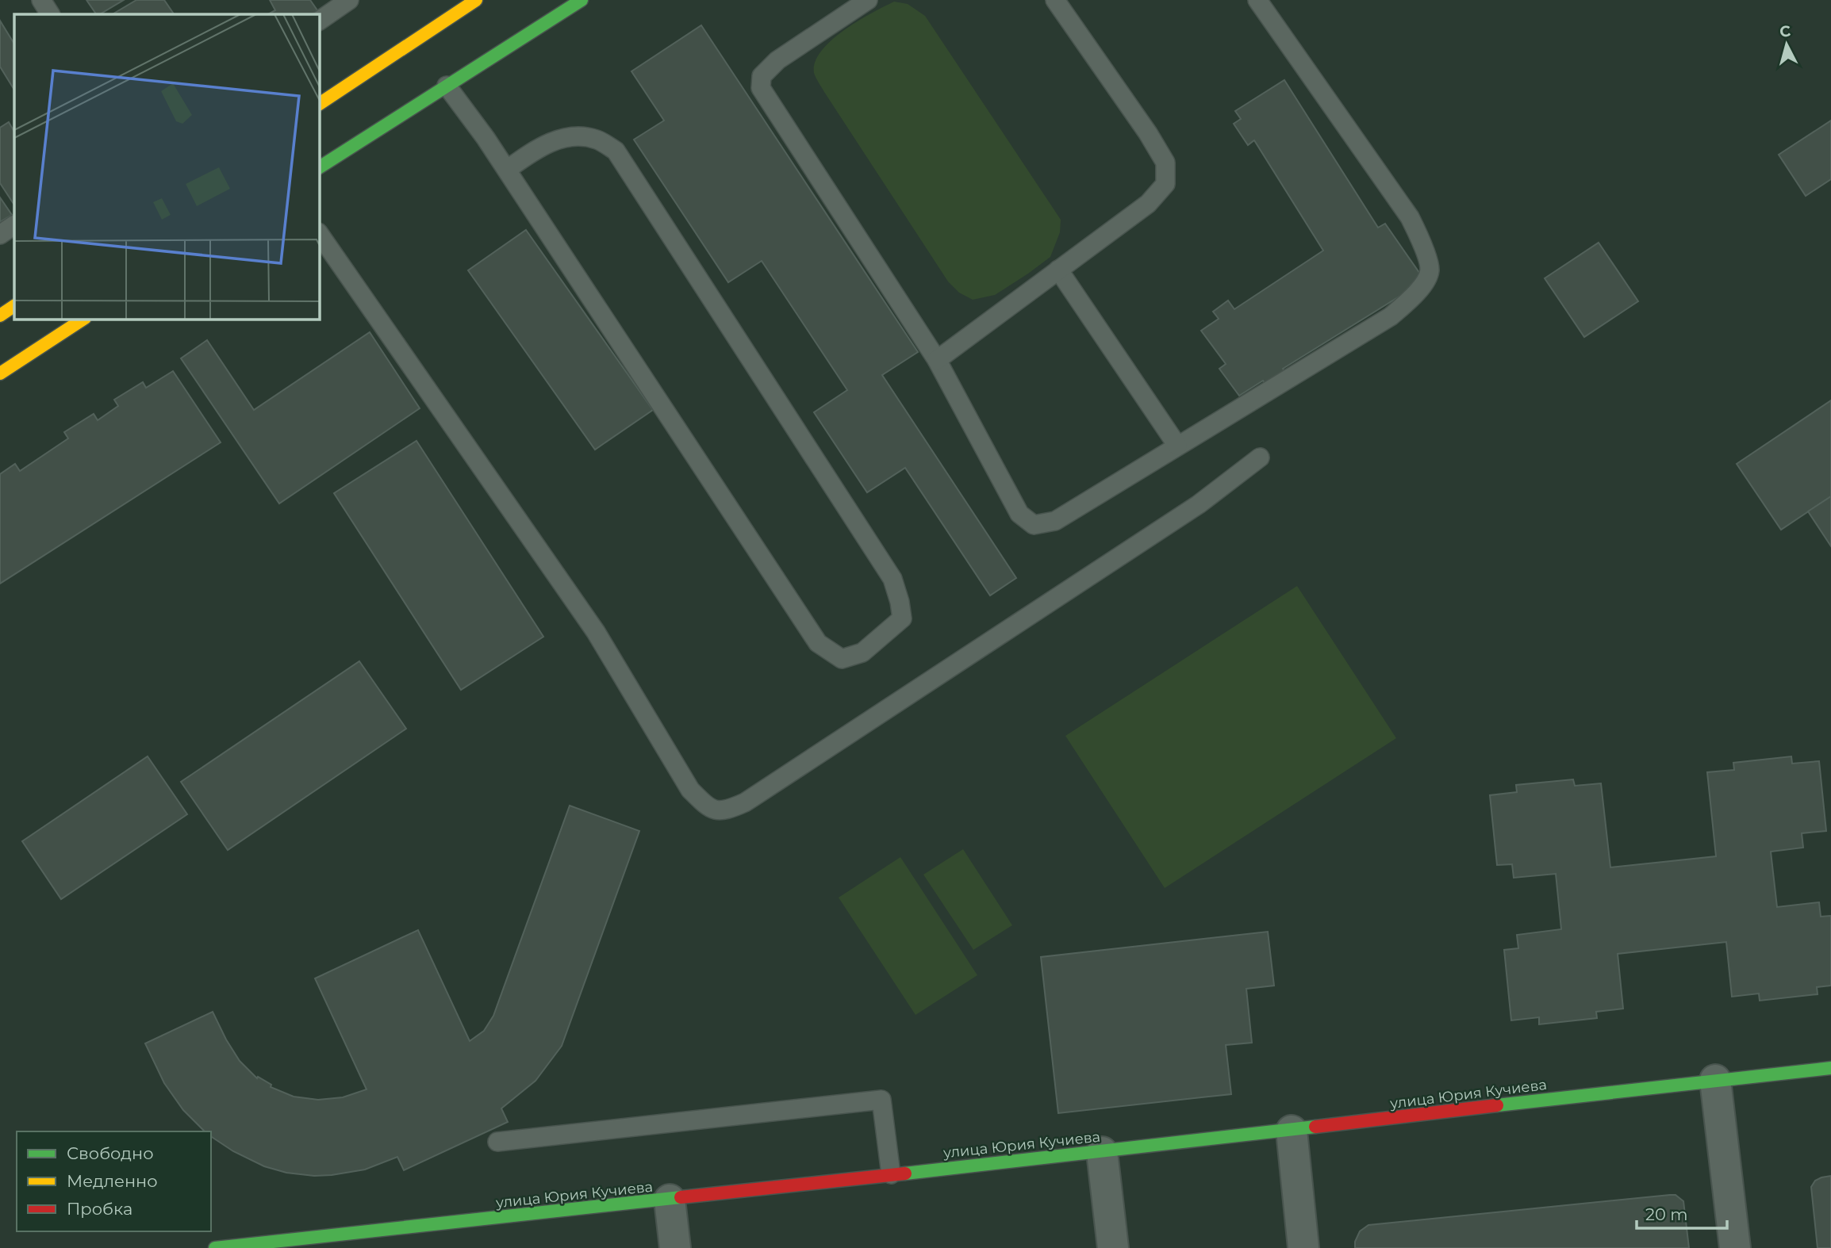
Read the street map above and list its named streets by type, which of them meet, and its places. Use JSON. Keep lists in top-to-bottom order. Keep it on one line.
{"streets":{"street":["улица Юрия Кучиева"]},"legend":["Свободно","Медленно","Пробка"],"scale_bar":"20 m","north":"top"}
